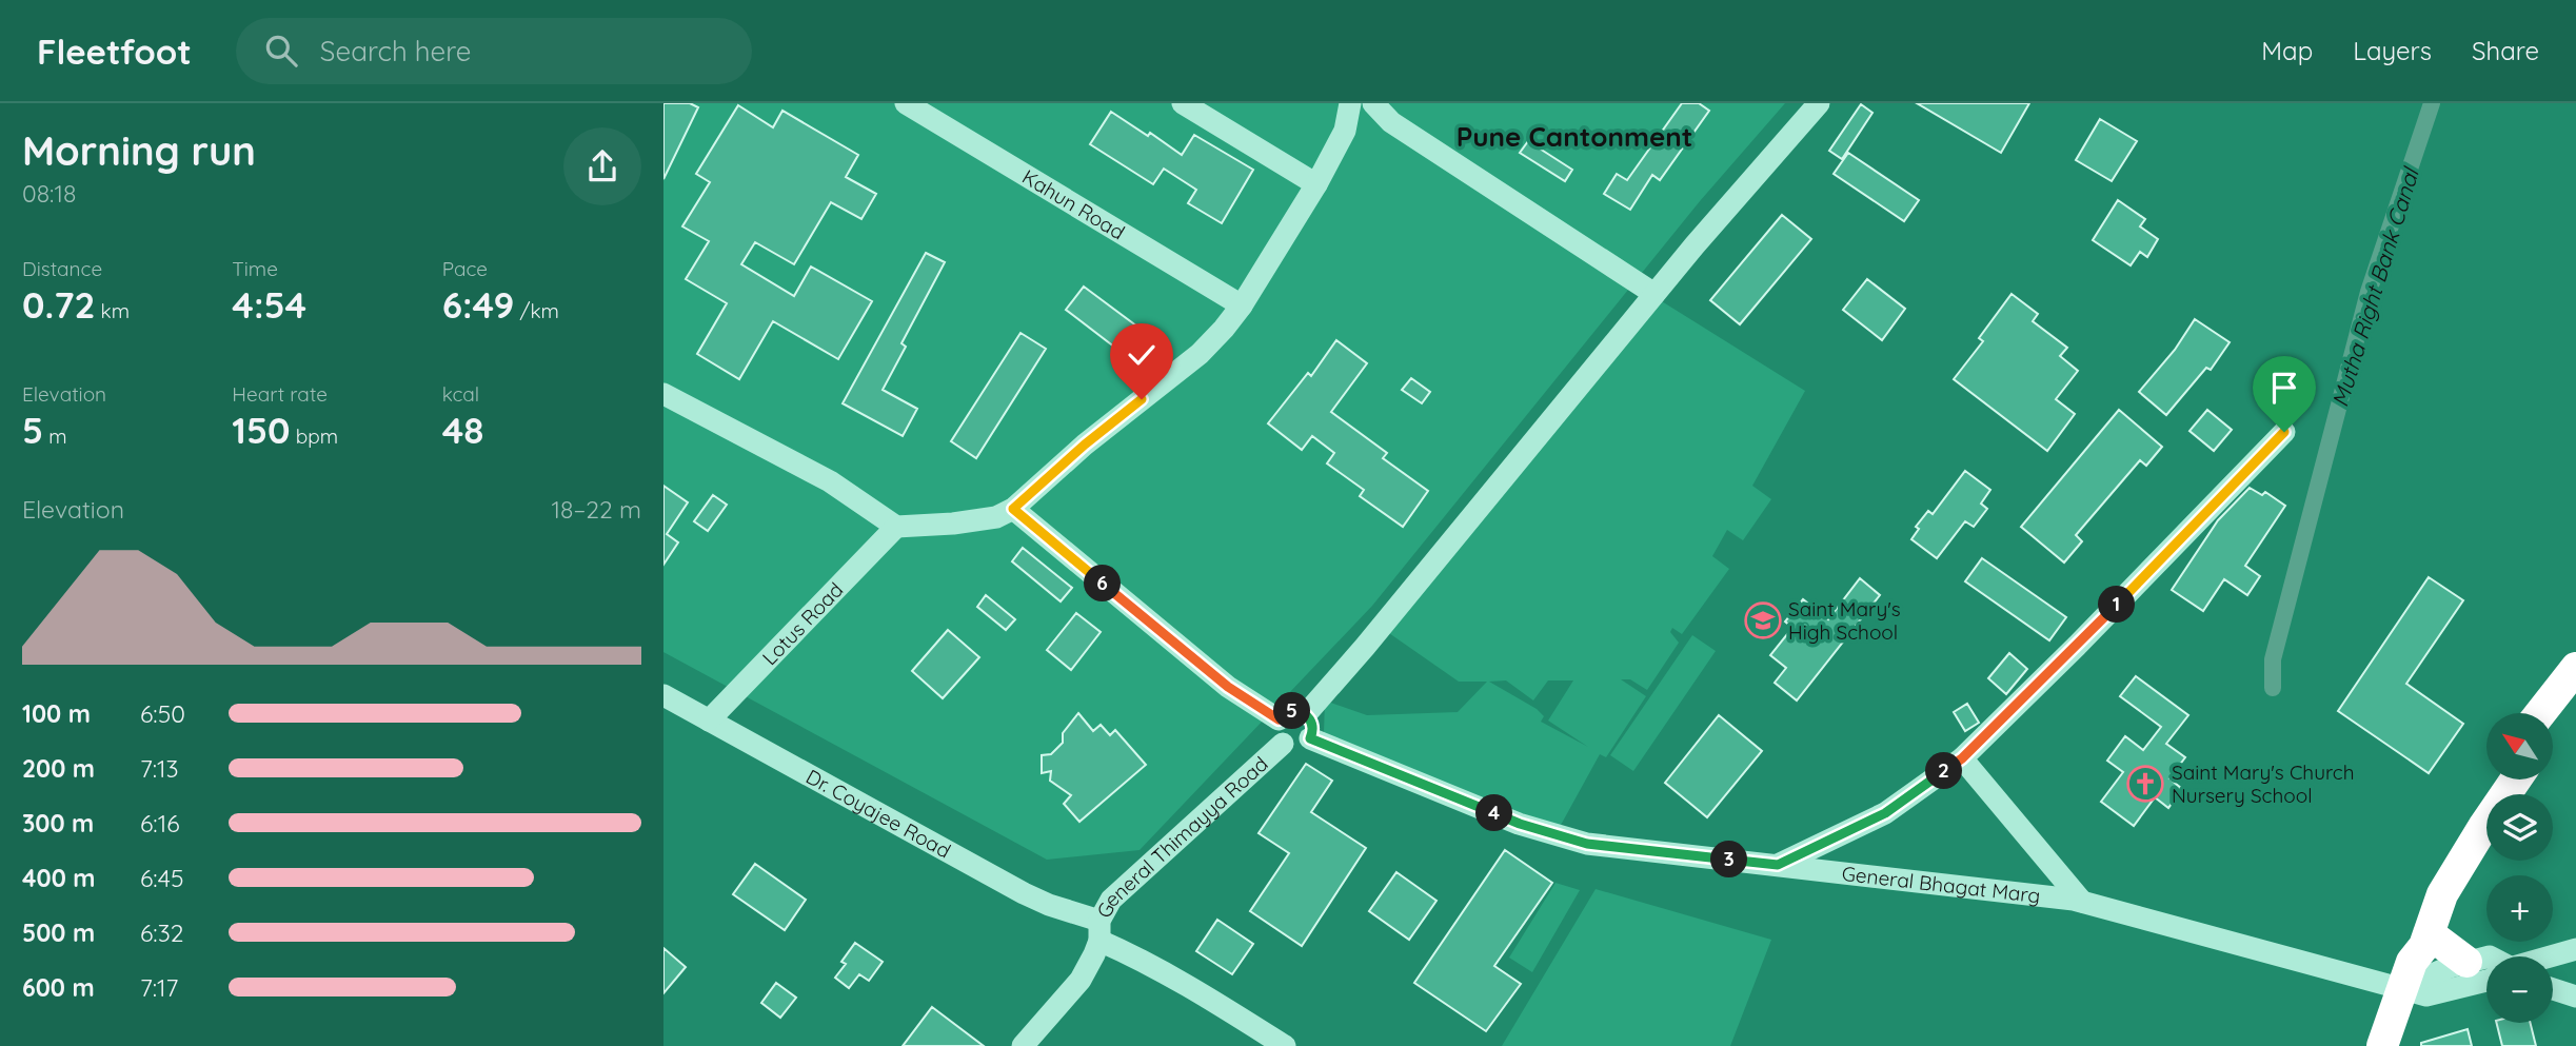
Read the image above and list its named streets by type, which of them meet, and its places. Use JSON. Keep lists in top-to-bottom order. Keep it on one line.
{"streets":{"street":["Kahun Road","Lotus Road","Dr. Coyajee Road","General Thimayya Road","General Bhagat Marg"]},"crossings":[["Lotus Road","Dr. Coyajee Road"],["Dr. Coyajee Road","General Thimayya Road"],["General Thimayya Road","General Bhagat Marg"]],"districts":["Pune Cantonment"],"water":["Mutha Right Bank Canal"],"places":{"school or university":["Saint Mary's High School"],"church":["Saint Mary's Church Nursery School"]},"north":"top left","page":{"header":"Fleetfoot","search":"Search here","nav":["Map","Layers","Share"],"heading":["Morning run","08:18"],"stats":[["Distance","0.72 km"],["Time","4:54"],["Pace","6:49 /km"],["Elevation","5 m"],["Heart rate","150 bpm"],["kcal","48"]],"chart":["Elevation","18–22 m"],"pins":["6","1","5","2","4","3"],"list":[{"name":"100 m","note":"6:50"},{"name":"200 m","note":"7:13"},{"name":"300 m","note":"6:16"},{"name":"400 m","note":"6:45"},{"name":"500 m","note":"6:32"},{"name":"600 m","note":"7:17"}],"map_buttons":["+","−"]}}
